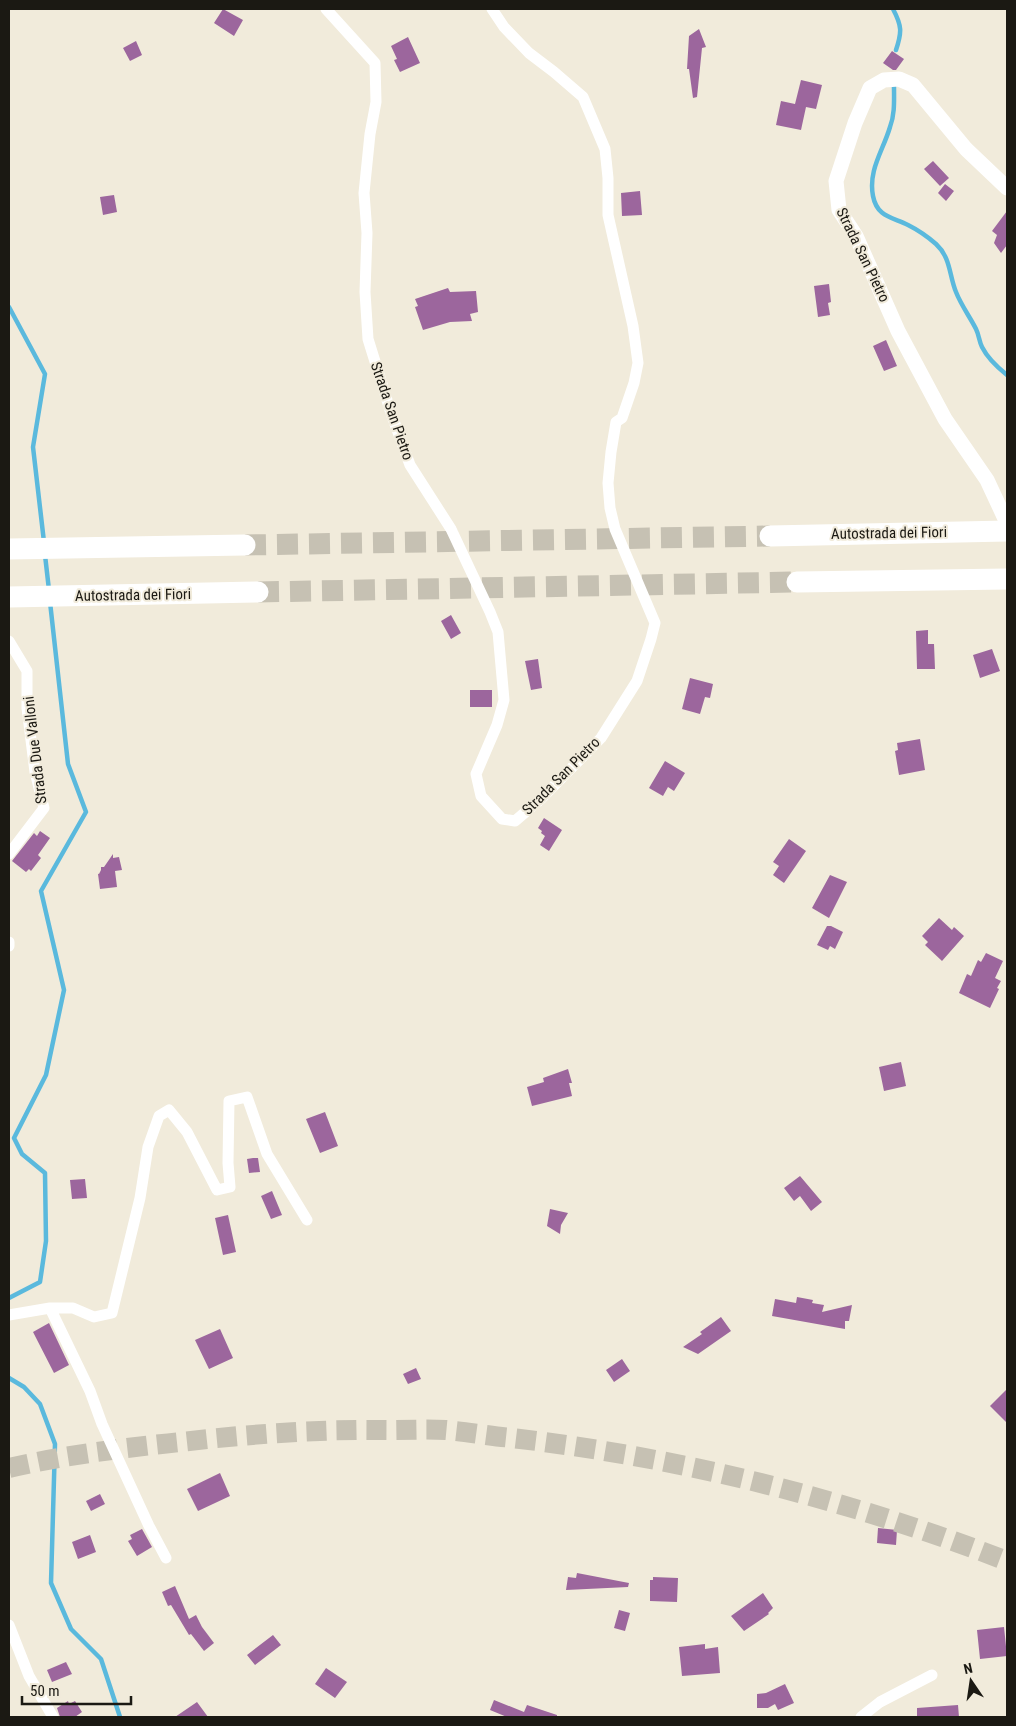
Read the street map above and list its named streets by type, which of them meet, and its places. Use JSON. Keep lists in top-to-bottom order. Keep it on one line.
{"streets":{"highway":["Autostrada dei Fiori"],"street":["Strada San Pietro","Strada Due Valloni"]},"scale_bar":"50 m","north":"top"}
